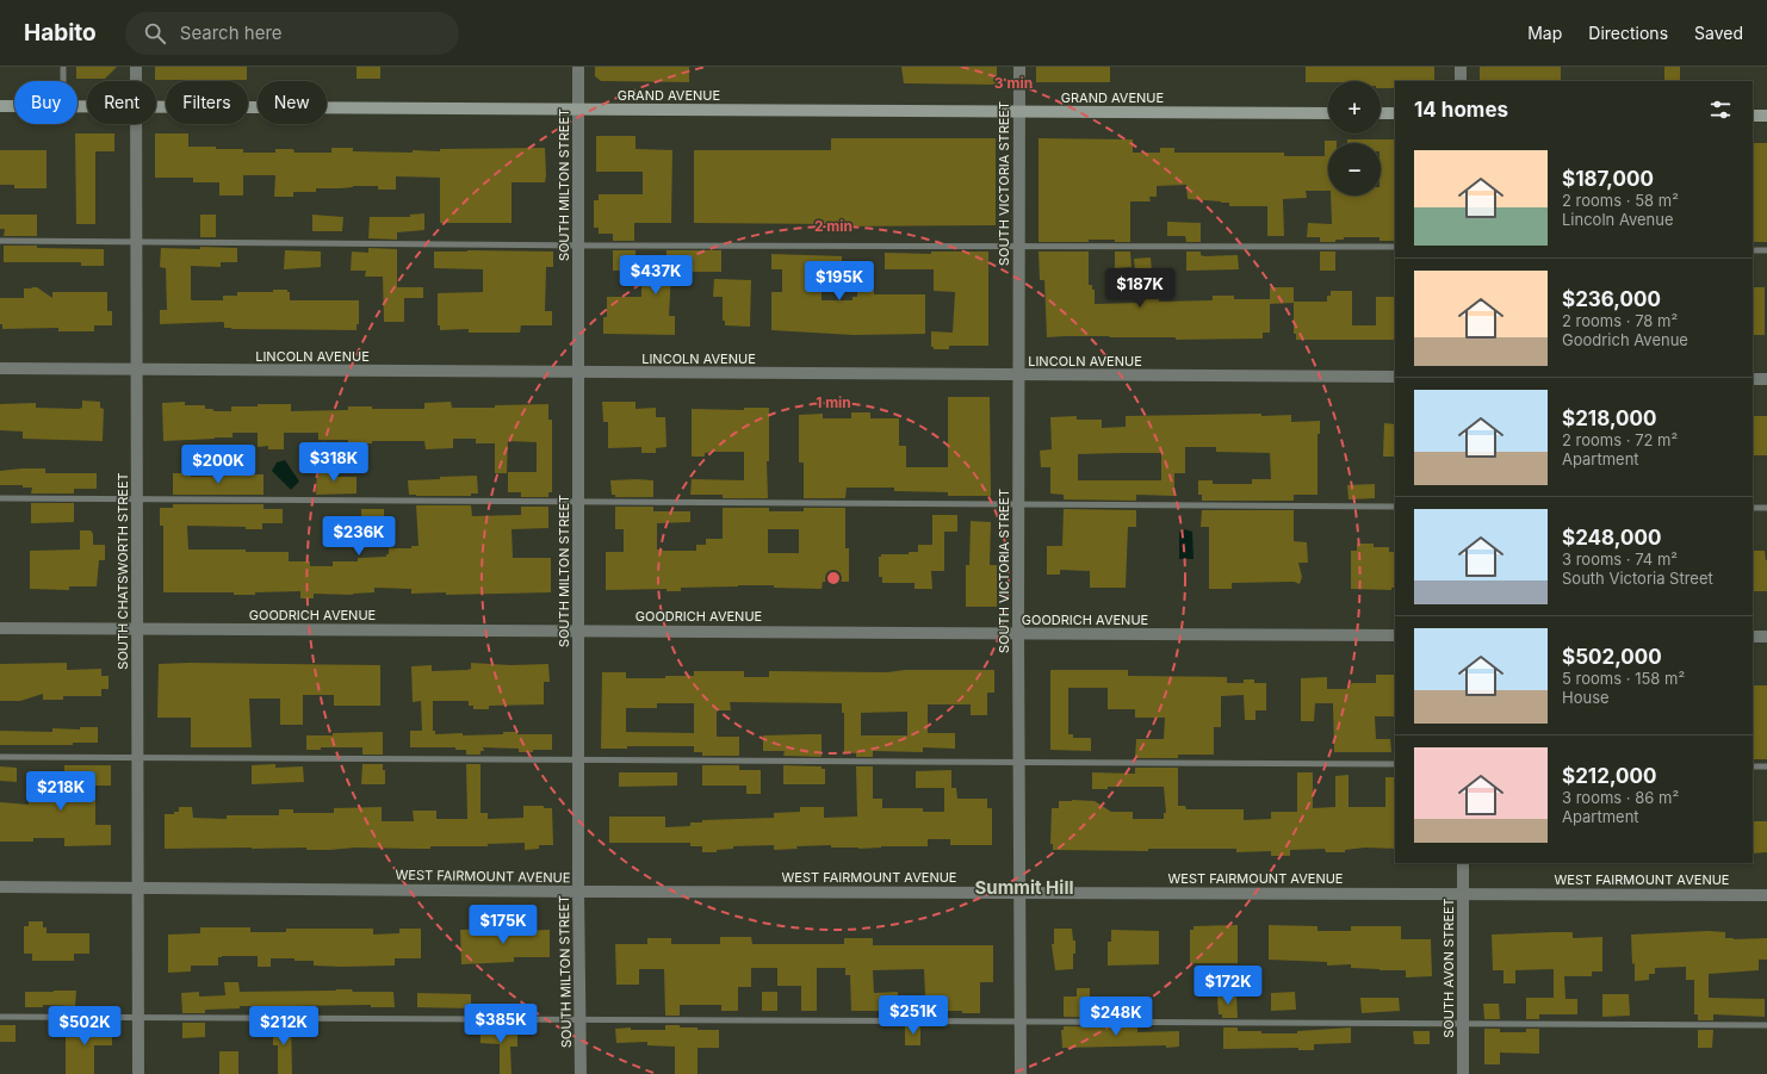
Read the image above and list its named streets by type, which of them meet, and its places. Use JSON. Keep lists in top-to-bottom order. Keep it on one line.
{"streets":{"main road":["GRAND AVENUE"],"street":["SOUTH VICTORIA STREET","SOUTH MILTON STREET","LINCOLN AVENUE","SOUTH CHATSWORTH STREET","GOODRICH AVENUE","WEST FAIRMOUNT AVENUE","SOUTH AVON STREET"]},"crossings":[["GRAND AVENUE","SOUTH VICTORIA STREET"],["GRAND AVENUE","SOUTH MILTON STREET"],["SOUTH VICTORIA STREET","LINCOLN AVENUE"],["SOUTH VICTORIA STREET","GOODRICH AVENUE"],["SOUTH VICTORIA STREET","WEST FAIRMOUNT AVENUE"],["SOUTH MILTON STREET","LINCOLN AVENUE"],["SOUTH MILTON STREET","GOODRICH AVENUE"],["SOUTH MILTON STREET","WEST FAIRMOUNT AVENUE"],["LINCOLN AVENUE","SOUTH CHATSWORTH STREET"],["SOUTH CHATSWORTH STREET","GOODRICH AVENUE"],["SOUTH CHATSWORTH STREET","WEST FAIRMOUNT AVENUE"],["WEST FAIRMOUNT AVENUE","SOUTH AVON STREET"]],"districts":["Summit Hill"],"page":{"header":"Habito","search":"Search here","nav":["Map","Directions","Saved"],"map_buttons":["+","−"],"chip":["Buy","Rent","Filters","New"],"heading":"14 homes","list":[{"name":"$187,000","note":"2 rooms · 58 m² · Lincoln Avenue"},{"name":"$236,000","note":"2 rooms · 78 m² · Goodrich Avenue"},{"name":"$218,000","note":"2 rooms · 72 m² · Apartment"},{"name":"$248,000","note":"3 rooms · 74 m² · South Victoria Street"},{"name":"$502,000","note":"5 rooms · 158 m² · House"},{"name":"$212,000","note":"3 rooms · 86 m² · Apartment"}],"price":["$437K","$195K","$187K","$318K","$200K","$236K","$218K","$175K","$172K","$251K","$248K","$385K","$502K","$212K"]},"rings":["3 min","2 min","1 min"]}
